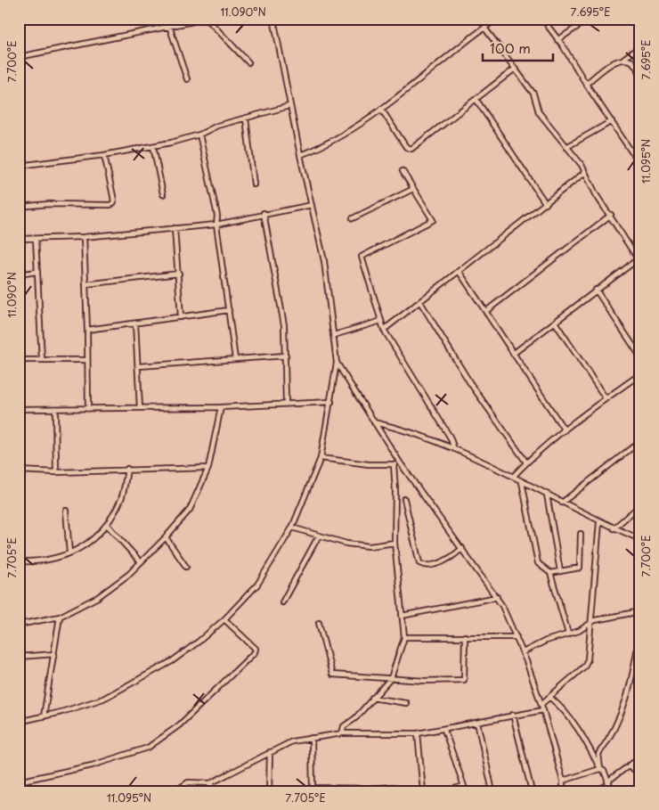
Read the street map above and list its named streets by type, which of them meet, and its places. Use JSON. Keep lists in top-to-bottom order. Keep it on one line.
{"scale_bar":"100 m","coordinates":["11.090°N","7.695°E","7.700°E","11.095°N","7.705°E"]}
